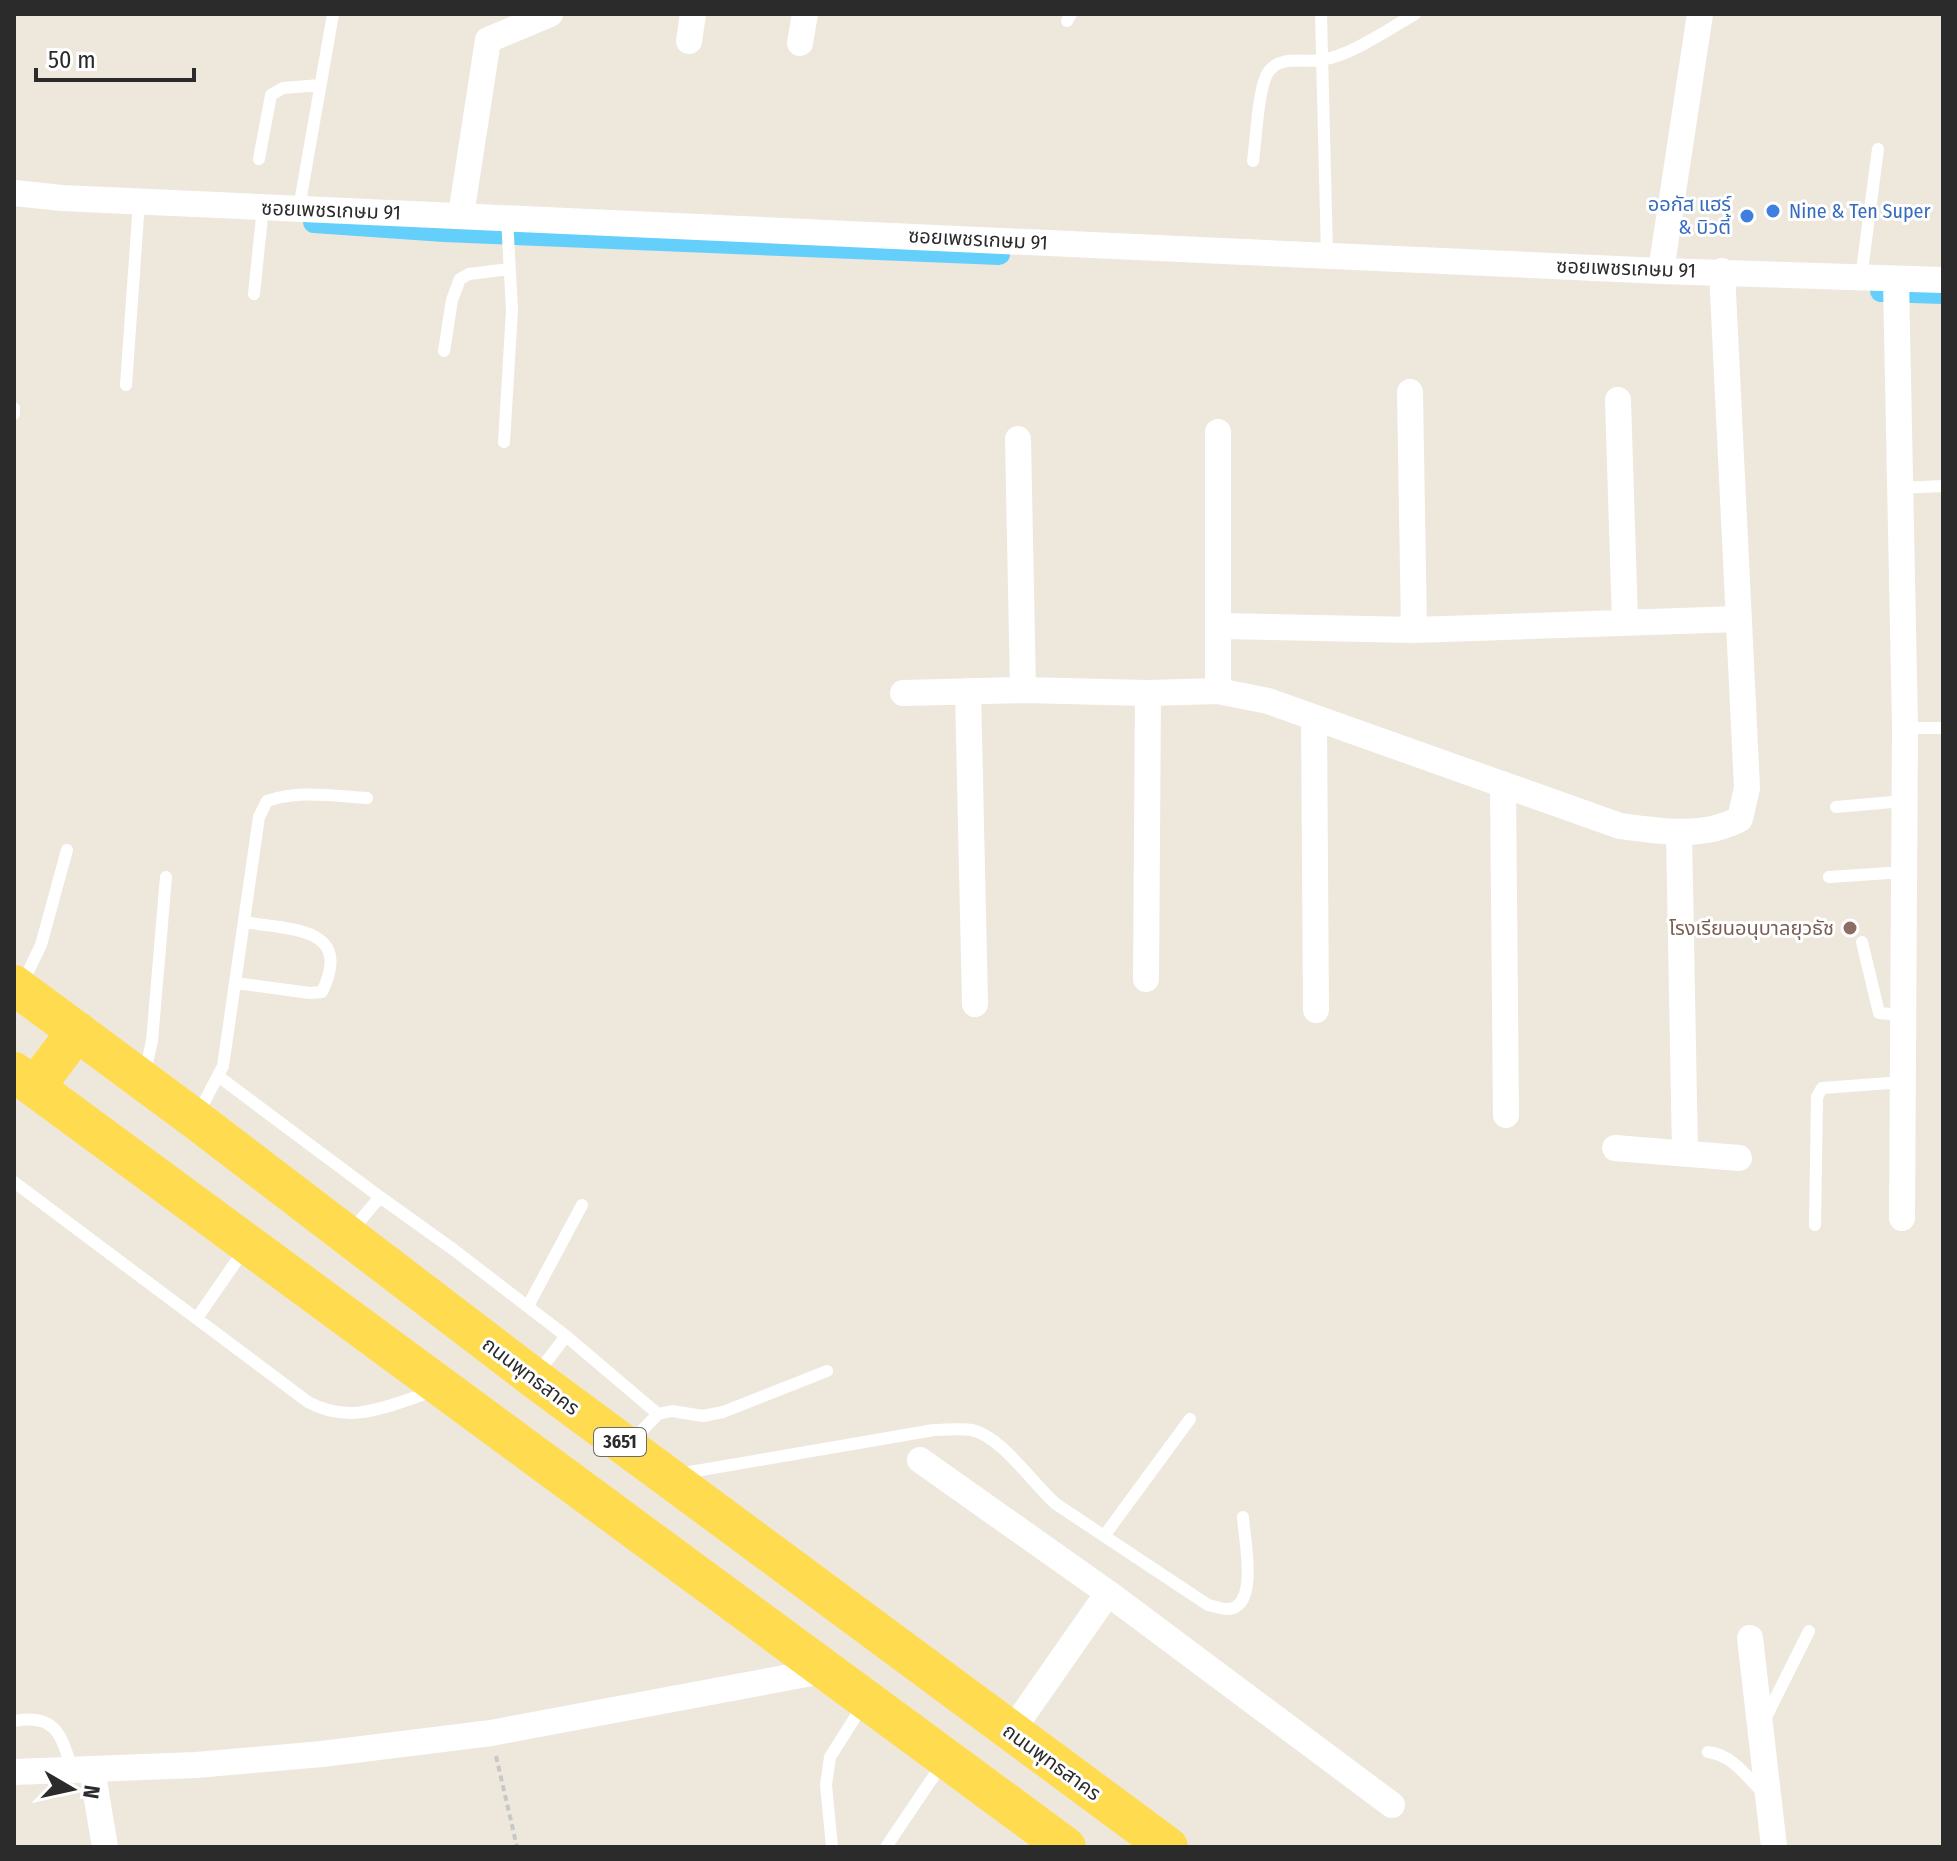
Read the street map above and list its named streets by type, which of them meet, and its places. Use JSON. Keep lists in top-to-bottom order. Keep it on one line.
{"streets":{"main road":["ถนนพุทธสาคร","3651"],"street":["ซอยเพชรเกษม 91"]},"places":["Nine & Ten Super","ออกัส แฮร์ & บิวตี้","โรงเรียนอนุบาลยุวธัช"],"scale_bar":"50 m","north":"right"}
